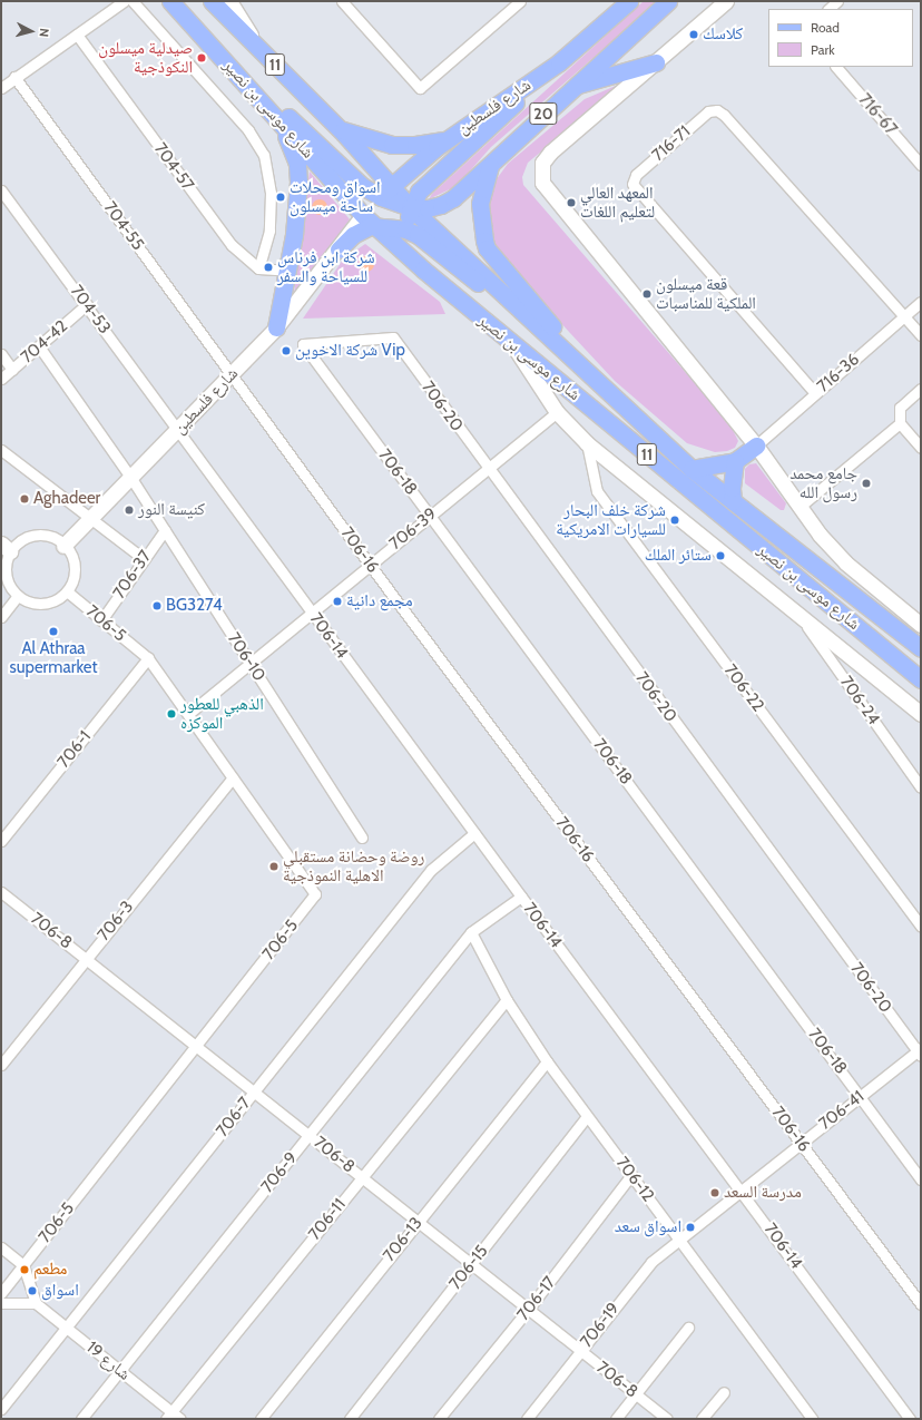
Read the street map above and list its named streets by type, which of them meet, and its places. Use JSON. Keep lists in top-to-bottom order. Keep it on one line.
{"streets":{"main road":["11","شارع فلسطين","شارع موسى بن نصير","20"],"street":["716-67","716-71","704-57","704-55","704-53","704-42","716-36","706-20","706-18","706-39","706-16","706-37","706-5","706-14","706-10","706-22","706-24","706-1","706-3","706-8","706-41","706-7","706-9","706-12","706-11","706-13","706-15","706-17","706-19","شارع 19"]},"crossings":[["شارع فلسطين","شارع موسى بن نصير"],["شارع فلسطين","704-55"],["شارع فلسطين","704-53"],["شارع فلسطين","706-16"],["شارع فلسطين","706-5"],["شارع فلسطين","706-14"],["شارع فلسطين","706-10"],["716-71","716-36"],["704-55","706-16"],["704-53","704-42"],["704-53","706-14"],["704-42","706-10"],["706-20","706-18"],["706-20","706-39"],["706-20","706-41"],["706-18","706-39"],["706-18","706-41"],["706-39","706-16"],["706-39","706-5"],["706-39","706-14"],["706-39","706-10"],["706-16","706-41"],["706-37","706-5"],["706-37","706-10"],["706-5","706-1"],["706-5","706-3"],["706-5","706-8"],["706-14","706-41"],["706-14","706-7"],["706-14","706-9"],["706-3","706-8"],["706-8","706-7"],["706-8","706-9"],["706-8","706-11"],["706-8","706-13"],["706-8","706-15"],["706-8","706-17"],["706-8","706-19"],["706-41","706-12"],["706-41","706-19"],["706-7","شارع 19"],["706-9","706-12"],["706-9","شارع 19"],["706-12","706-11"],["706-12","706-13"],["706-12","706-15"],["706-12","706-17"],["706-12","706-19"],["706-11","شارع 19"]],"places":["كلاسك","صيدلية ميسلون النكوذجية","اسواق ومحلات ساحة ميسلون","المعهد العالي لتعليم اللغات","شركة ابن فرناس للسياحة والسفر","قعة ميسلون الملكية للمناسبات","شركة الاخوين Vip","جامع محمد رسول الله","Aghadeer","كنيسة النور","شركة خلف البحار للسيارات الامريكية","ستائر الملك","مجمع دانية","BG3274","Al Athraa supermarket","الذهبي للعطور الموكزه","روضة وحضانة مستقبلي الاهلية النموذجية","مدرسة السعد","اسواق سعد","مطعم","اسواق"],"legend":["Road","Park"],"north":"right"}
